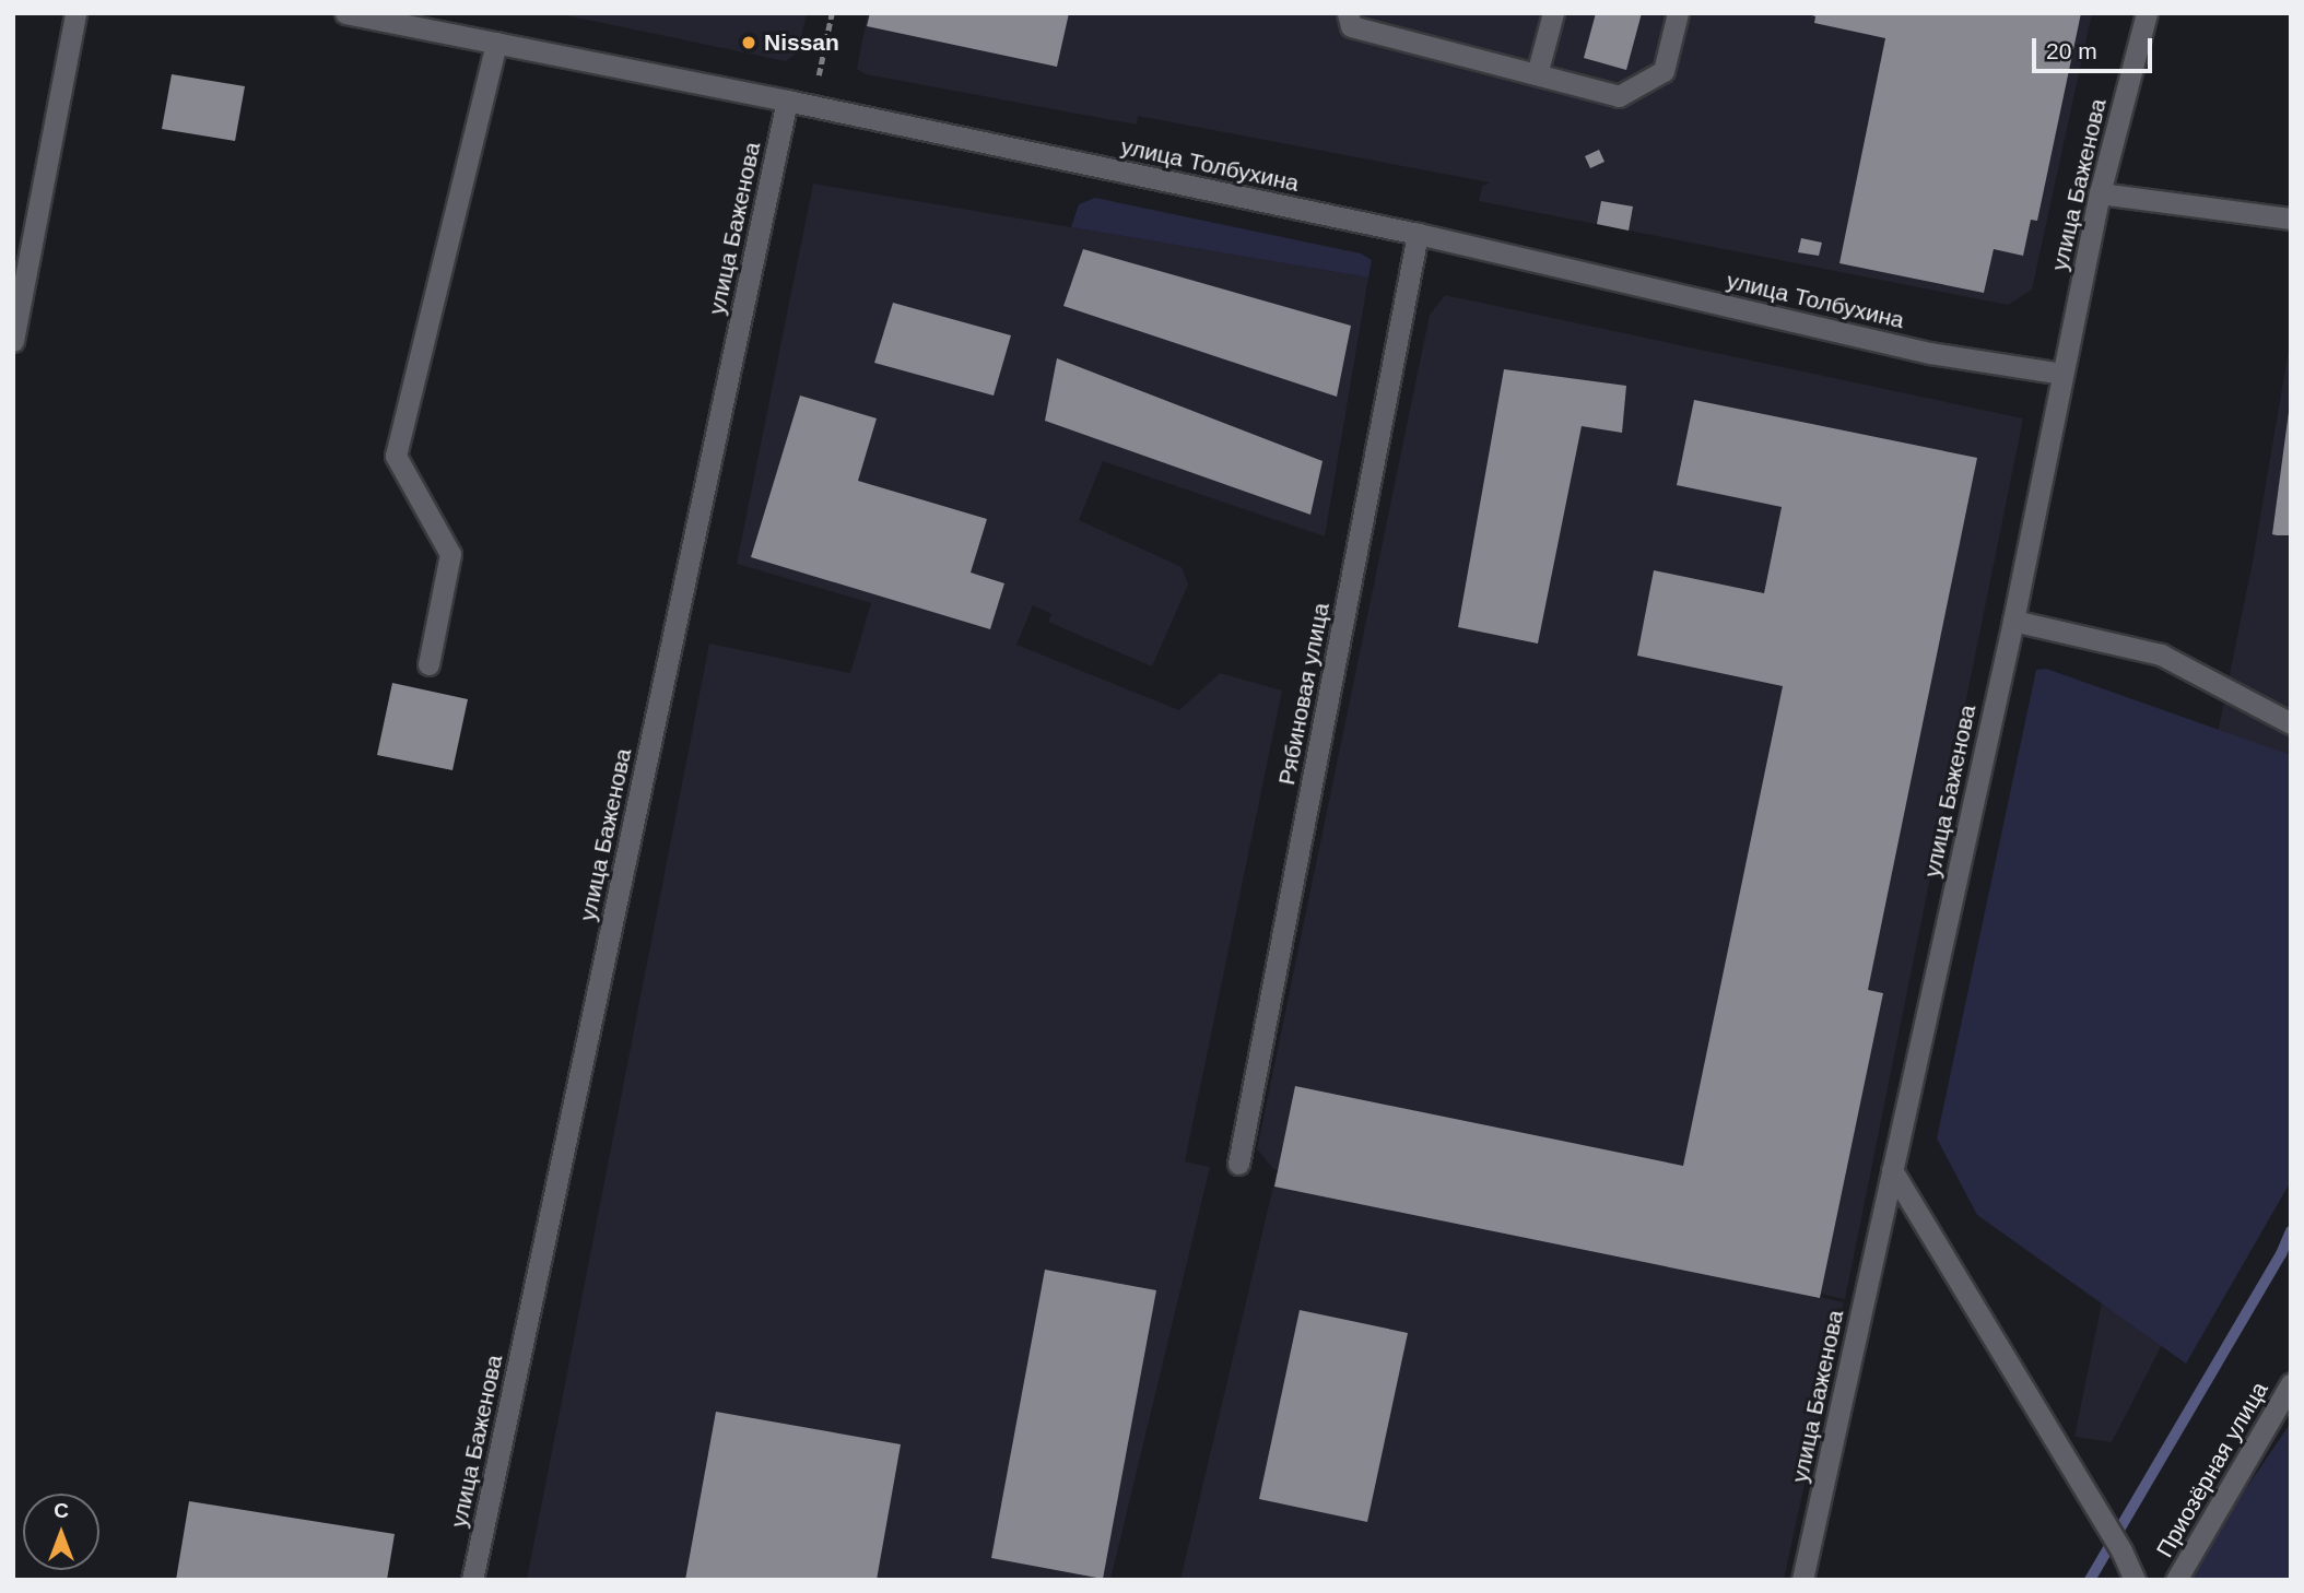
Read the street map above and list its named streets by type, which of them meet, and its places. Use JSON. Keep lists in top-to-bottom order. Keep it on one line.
{"streets":{"street":["улица Толбухина","улица Баженова","Рябиновая улица","Приозёрная улица"]},"crossings":[["улица Толбухина","улица Баженова"],["улица Толбухина","Рябиновая улица"]],"places":["Nissan"],"scale_bar":"20 m","north":"top"}
